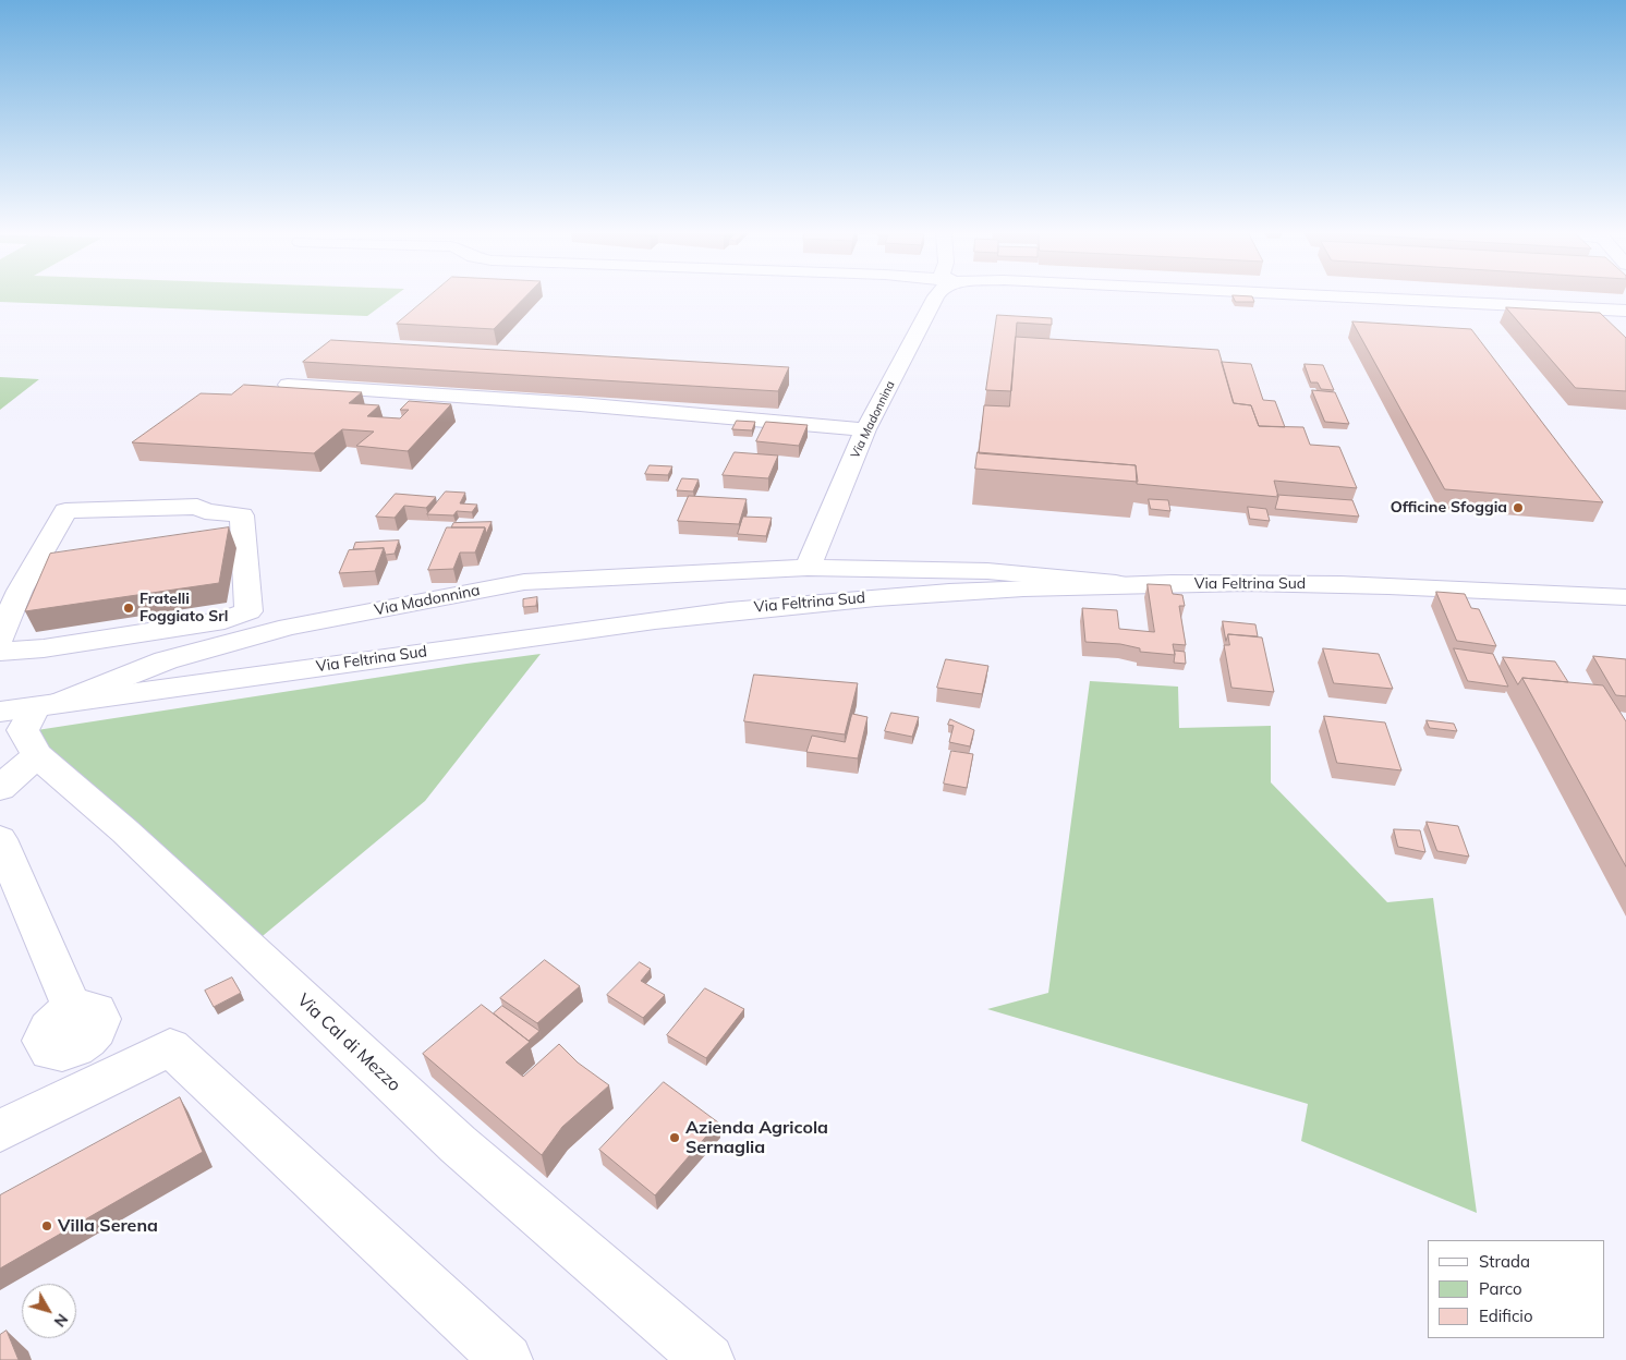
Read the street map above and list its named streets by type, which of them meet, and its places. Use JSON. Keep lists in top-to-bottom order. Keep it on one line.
{"streets":{"street":["Via Madonnina","Via Feltrina Sud","Via Cal di Mezzo"]},"crossings":[["Via Madonnina","Via Feltrina Sud"],["Via Madonnina","Via Cal di Mezzo"],["Via Feltrina Sud","Via Cal di Mezzo"]],"places":["Officine Sfoggia","Fratelli Foggiato Srl","Azienda Agricola Sernaglia","Villa Serena"],"legend":["Strada","Parco","Edificio"],"north":"bottom right"}
